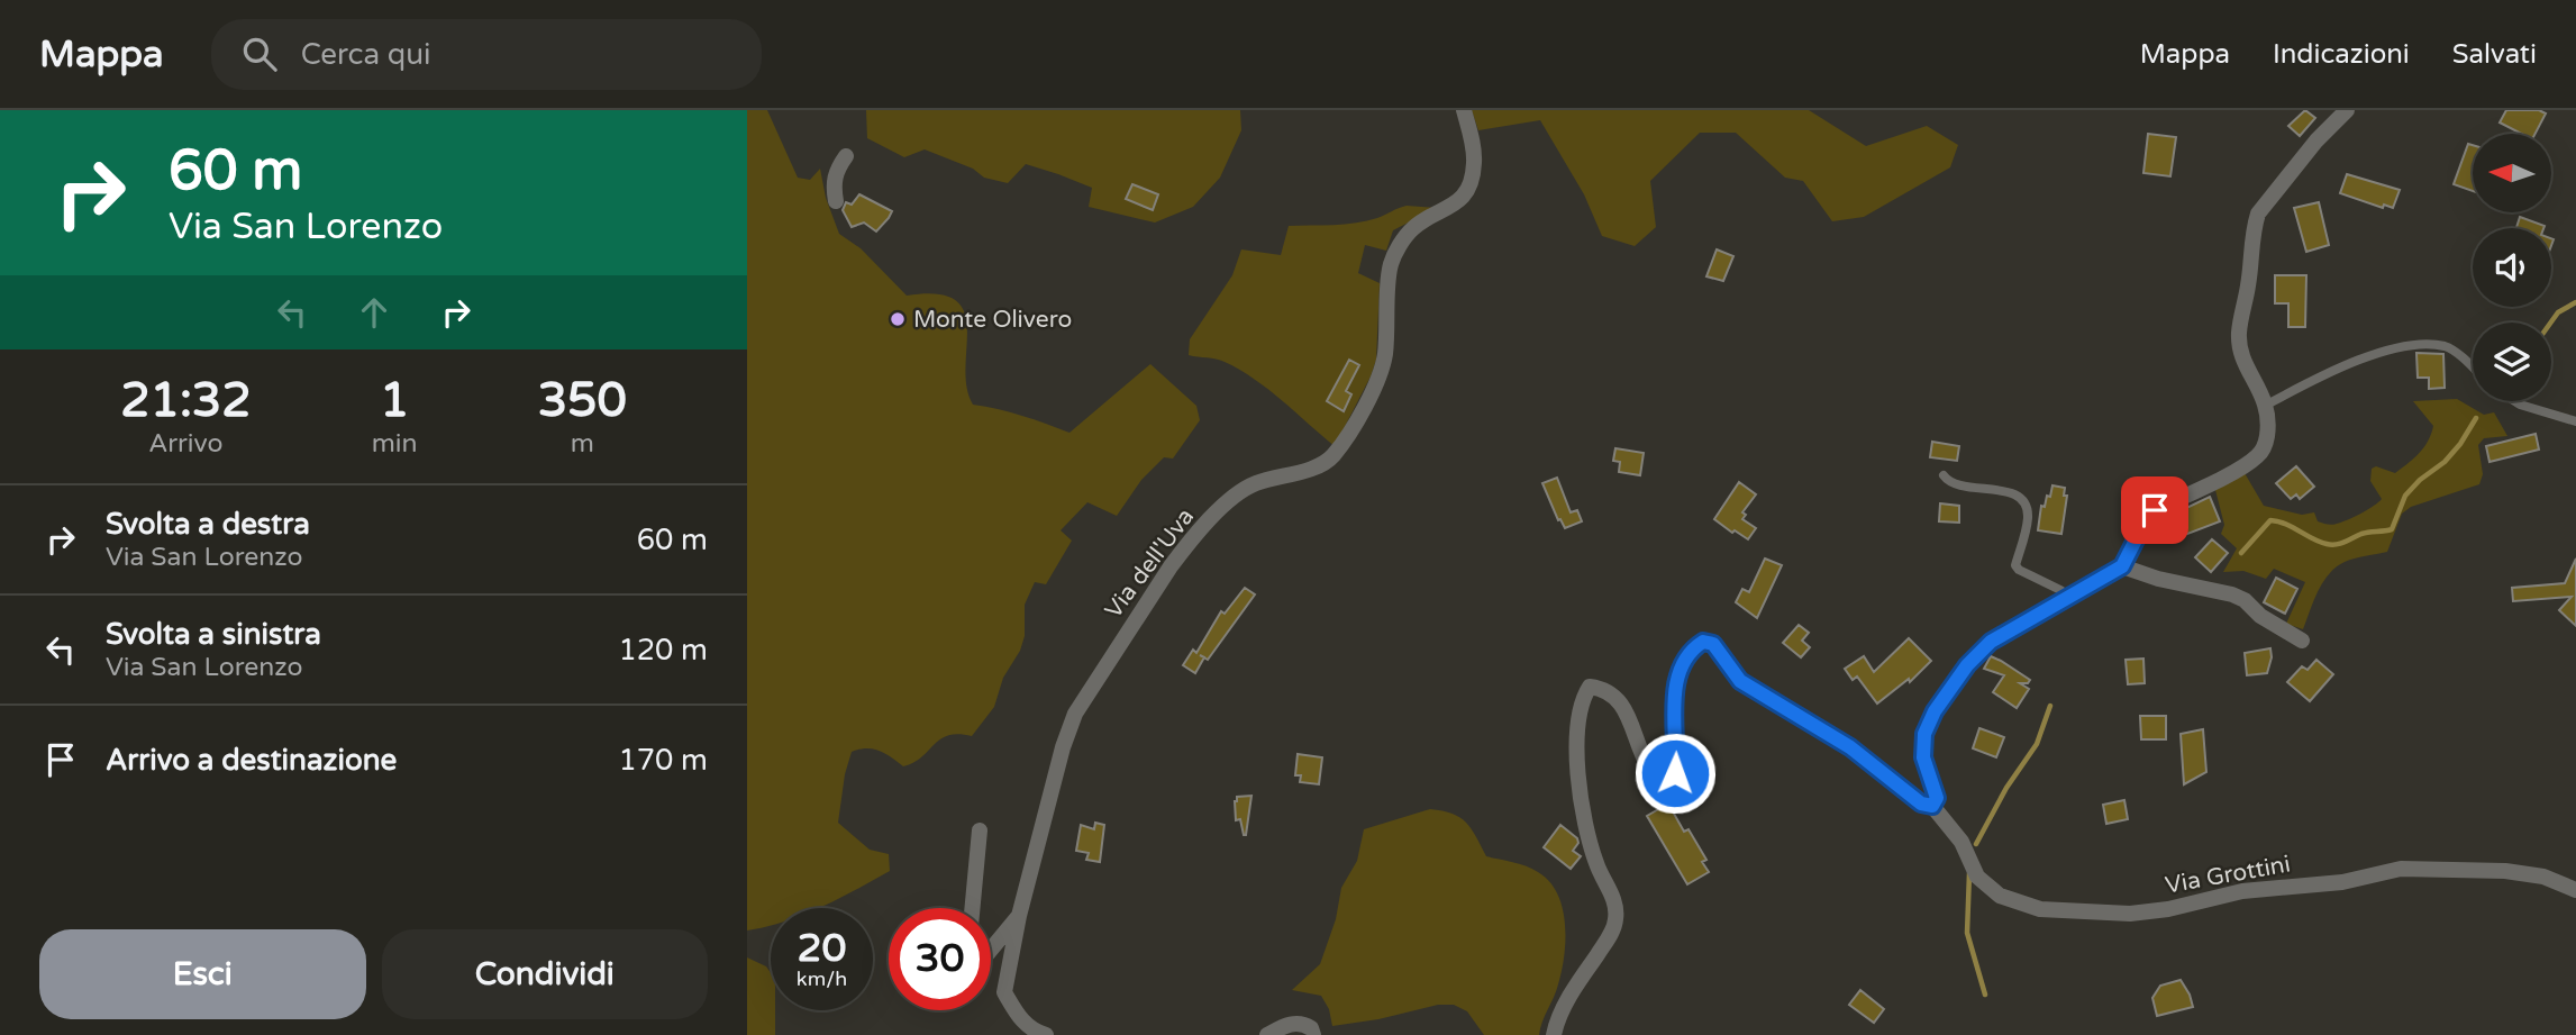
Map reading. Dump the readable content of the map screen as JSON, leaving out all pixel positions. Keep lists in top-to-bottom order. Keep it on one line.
{"streets":{"street":["Via dell'Uva","Via Grottini"]},"places":["Monte Olivero"],"north":"left","page":{"header":"Mappa","search":"Cerca qui","nav":["Mappa","Indicazioni","Salvati"],"turn":["60 m","Via San Lorenzo"],"eta":["21:32","Arrivo","1","min","350","m"],"list":[{"name":"Svolta a destra","note":"Via San Lorenzo","value":"60 m"},{"name":"Svolta a sinistra","note":"Via San Lorenzo","value":"120 m"},{"name":"Arrivo a destinazione","value":"170 m"}],"speed":"20 km/h","limit":"30","buttons":["Esci","Condividi"]}}
